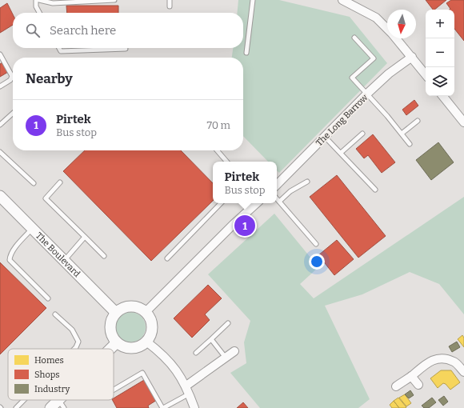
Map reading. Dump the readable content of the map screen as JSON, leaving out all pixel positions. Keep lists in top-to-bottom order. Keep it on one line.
{"streets":{"street":["The Long Barrow","The Boulevard"]},"legend":["Homes","Shops","Industry"],"north":"bottom","page":{"map_buttons":["+","−"],"search":"Search here","heading":"Nearby","list":[{"mark":"1","name":"Pirtek","note":"Bus stop","value":"70 m"}],"popup":["Pirtek","Bus stop"],"pins":"1"}}
